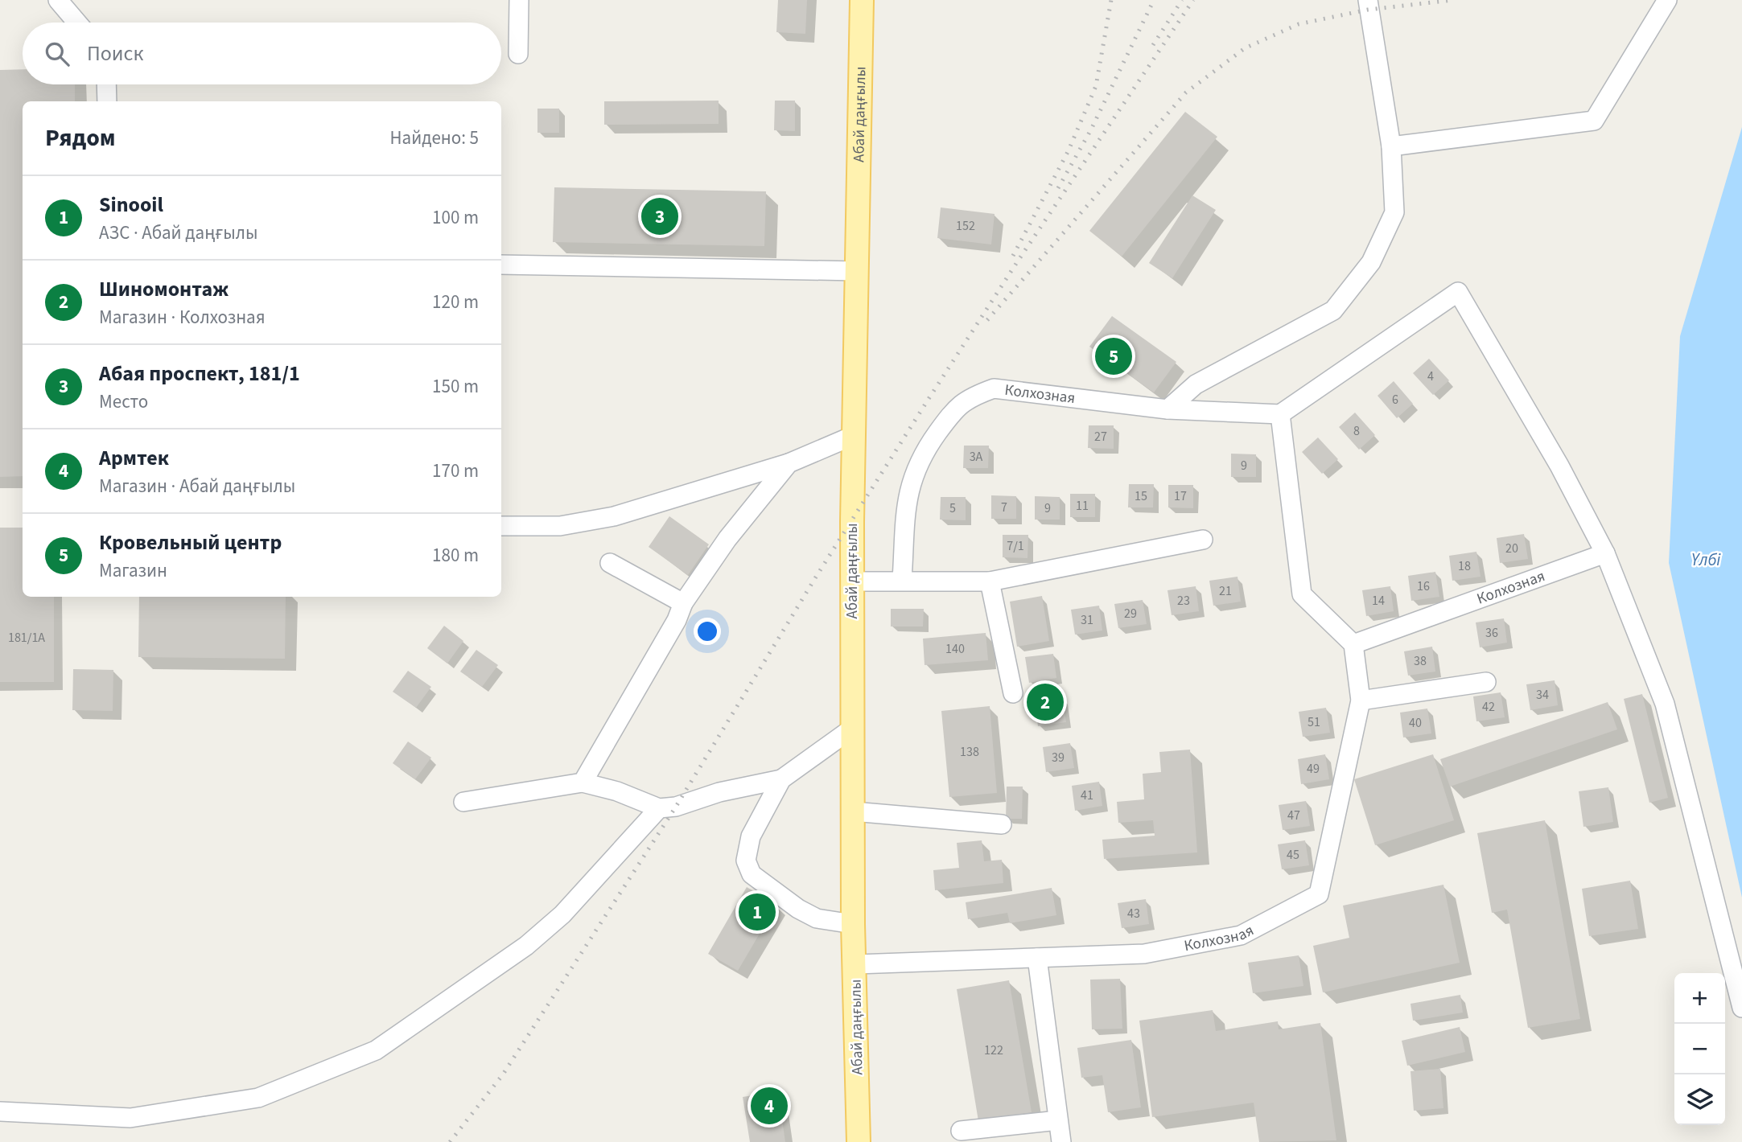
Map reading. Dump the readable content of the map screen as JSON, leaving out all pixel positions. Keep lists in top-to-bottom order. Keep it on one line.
{"streets":{"main road":["Абай даңғылы"],"street":["Колхозная"]},"crossings":[["Абай даңғылы","Колхозная"]],"water":["Үлбі"],"house_numbers":["152","4","6","8","27","3А","9","15","17","11","7","5","9","7/1","20","18","16","21","23","14","29","31","36","181/1А","140","38","34","42","51","40","138","39","49","41","47","45","43","122"],"page":{"search":"Поиск","heading":["Рядом","Найдено: 5"],"list":[{"mark":"1","name":"Sinooil","note":"АЗС · Абай даңғылы","value":"100 m"},{"mark":"2","name":"Шиномонтаж","note":"Магазин · Колхозная","value":"120 m"},{"mark":"3","name":"Абая проспект, 181/1","note":"Место","value":"150 m"},{"mark":"4","name":"Армтек","note":"Магазин · Абай даңғылы","value":"170 m"},{"mark":"5","name":"Кровельный центр","note":"Магазин","value":"180 m"}],"pins":["3","5","2","1","4"],"map_buttons":["+","−"]}}
